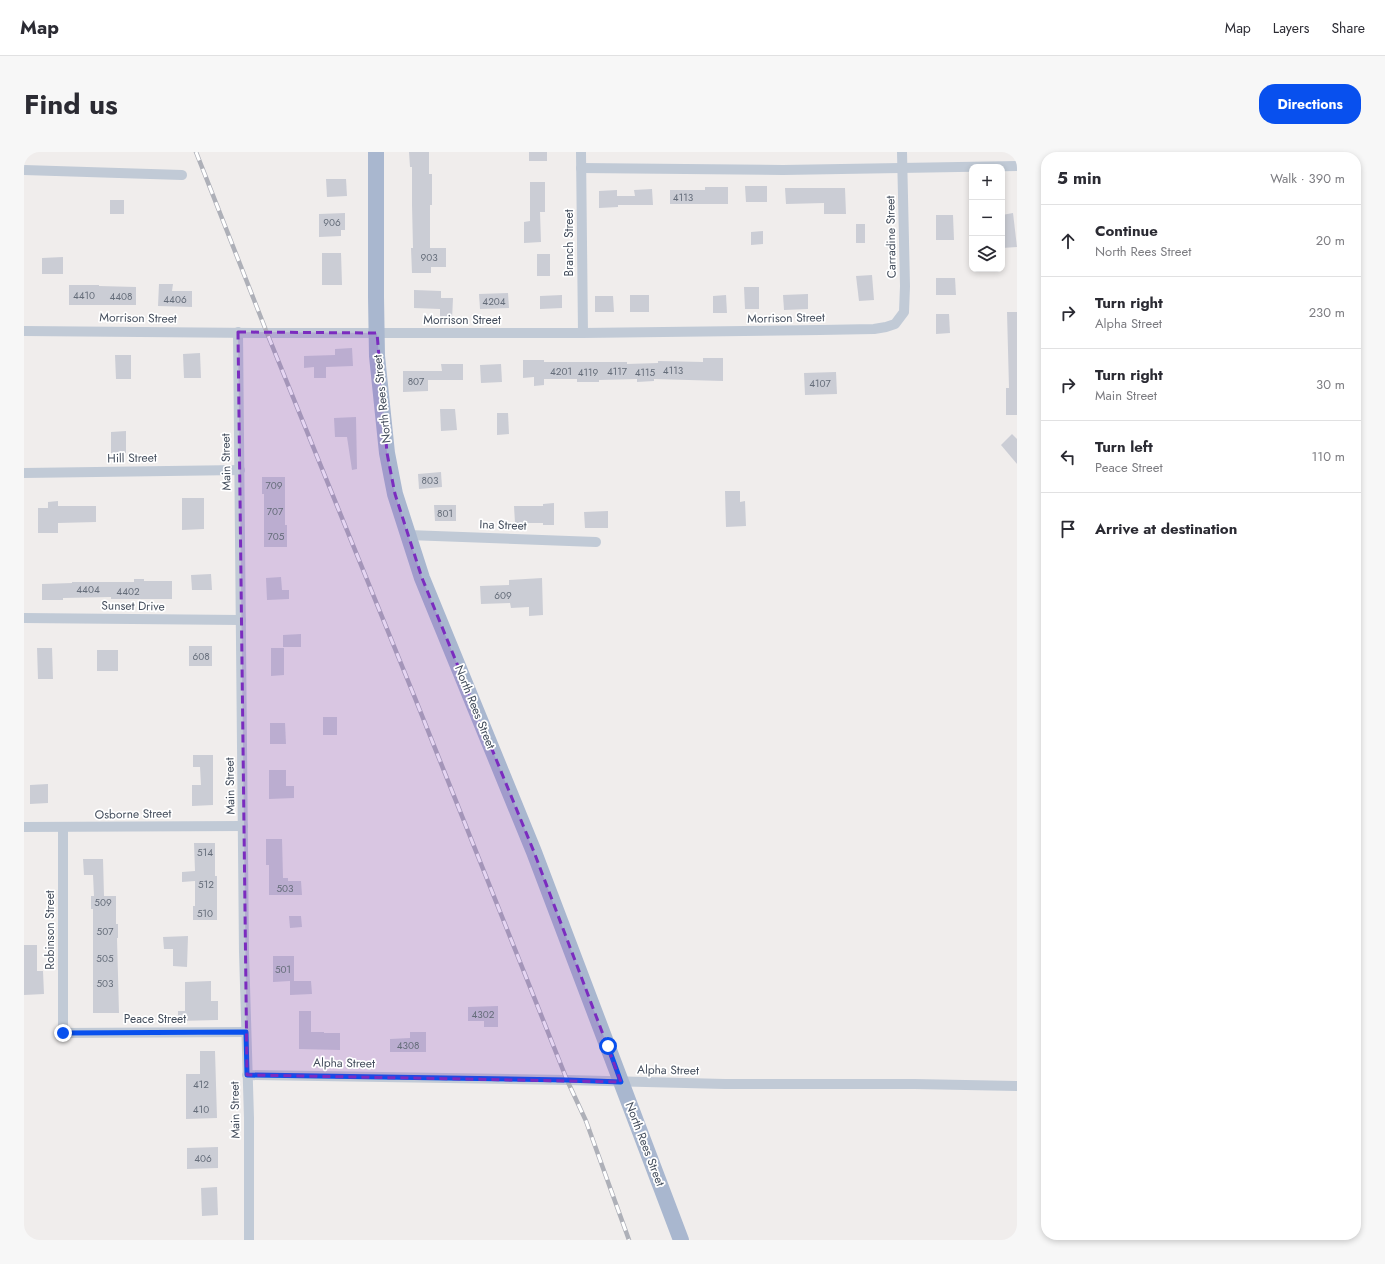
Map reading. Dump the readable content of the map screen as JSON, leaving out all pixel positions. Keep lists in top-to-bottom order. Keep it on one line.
{"streets":{"main road":["North Rees Street"],"street":["Carradine Street","Branch Street","Morrison Street","Hill Street","Main Street","Ina Street","Sunset Drive","Osborne Street","Robinson Street","Peace Street","Alpha Street"]},"crossings":[["Carradine Street","Morrison Street"],["Branch Street","Morrison Street"],["Morrison Street","North Rees Street"],["Morrison Street","Main Street"],["North Rees Street","Ina Street"],["North Rees Street","Alpha Street"],["Hill Street","Main Street"],["Main Street","Sunset Drive"],["Main Street","Osborne Street"],["Main Street","Peace Street"],["Main Street","Alpha Street"],["Osborne Street","Robinson Street"],["Robinson Street","Peace Street"]],"house_numbers":["4113","906","903","4410","4408","4406","4204","4113","4201","4117","4119","4115","807","4107","803","709","707","801","705","4404","4402","609","608","514","512","503","509","510","507","505","501","503","4302","4308","412","410","406"],"page":{"header":"Map","nav":["Map","Layers","Share"],"title":"Find us","buttons":"Directions","heading":["5 min","Walk · 390 m"],"map_buttons":["+","−"],"list":[["Continue","North Rees Street","20 m"],["Turn right","Alpha Street","230 m"],["Turn right","Main Street","30 m"],["Turn left","Peace Street","110 m"],"Arrive at destination"]}}
